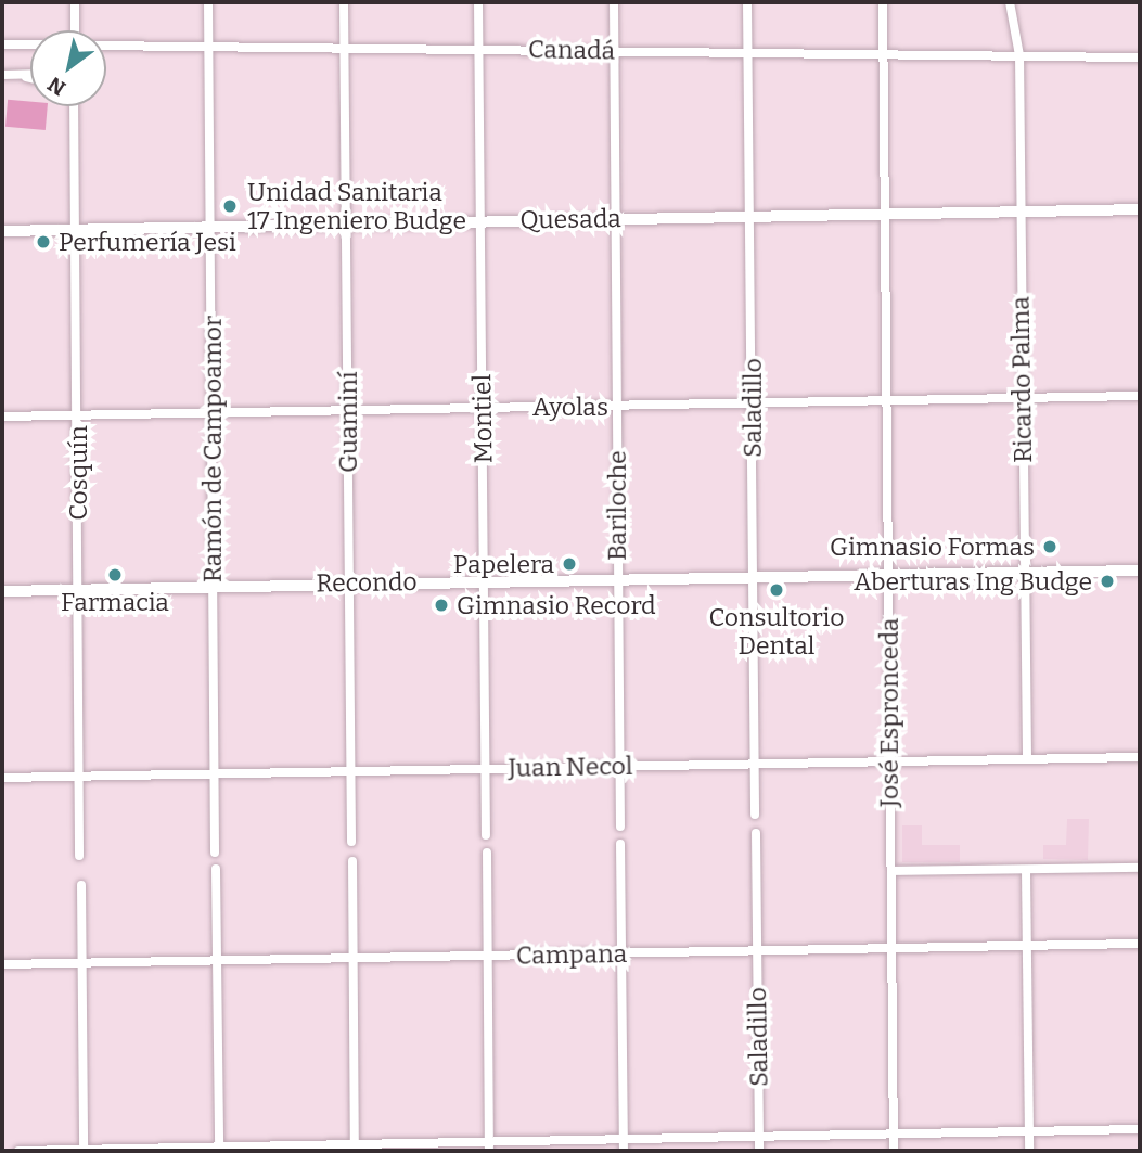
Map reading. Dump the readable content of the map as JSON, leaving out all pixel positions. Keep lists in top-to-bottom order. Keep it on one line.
{"streets":{"street":["Canadá","Quesada","Ricardo Palma","Ayolas","Saladillo","Montiel","Guaminí","Ramón de Campoamor","Cosquín","Bariloche","Recondo","José Espronceda","Juan Necol","Campana"]},"crossings":[["Canadá","Ricardo Palma"],["Canadá","Saladillo"],["Canadá","Montiel"],["Canadá","Guaminí"],["Canadá","Ramón de Campoamor"],["Canadá","Bariloche"],["Canadá","José Espronceda"],["Quesada","Ricardo Palma"],["Quesada","Saladillo"],["Quesada","Montiel"],["Quesada","Guaminí"],["Quesada","Ramón de Campoamor"],["Quesada","Cosquín"],["Quesada","Bariloche"],["Quesada","José Espronceda"],["Ricardo Palma","Ayolas"],["Ricardo Palma","Recondo"],["Ricardo Palma","Juan Necol"],["Ayolas","Saladillo"],["Ayolas","Montiel"],["Ayolas","Guaminí"],["Ayolas","Ramón de Campoamor"],["Ayolas","Cosquín"],["Ayolas","Bariloche"],["Ayolas","José Espronceda"],["Saladillo","Recondo"],["Saladillo","Juan Necol"],["Saladillo","Campana"],["Montiel","Recondo"],["Montiel","Juan Necol"],["Guaminí","Recondo"],["Guaminí","Juan Necol"],["Ramón de Campoamor","Recondo"],["Ramón de Campoamor","Juan Necol"],["Cosquín","Recondo"],["Cosquín","Juan Necol"],["Bariloche","Recondo"],["Bariloche","Juan Necol"],["Recondo","José Espronceda"],["José Espronceda","Juan Necol"],["José Espronceda","Campana"]],"places":["Unidad Sanitaria 17 Ingeniero Budge","Perfumería Jesi","Gimnasio Formas","Papelera","Farmacia","Aberturas Ing Budge","Consultorio Dental","Gimnasio Record"],"north":"bottom left"}
